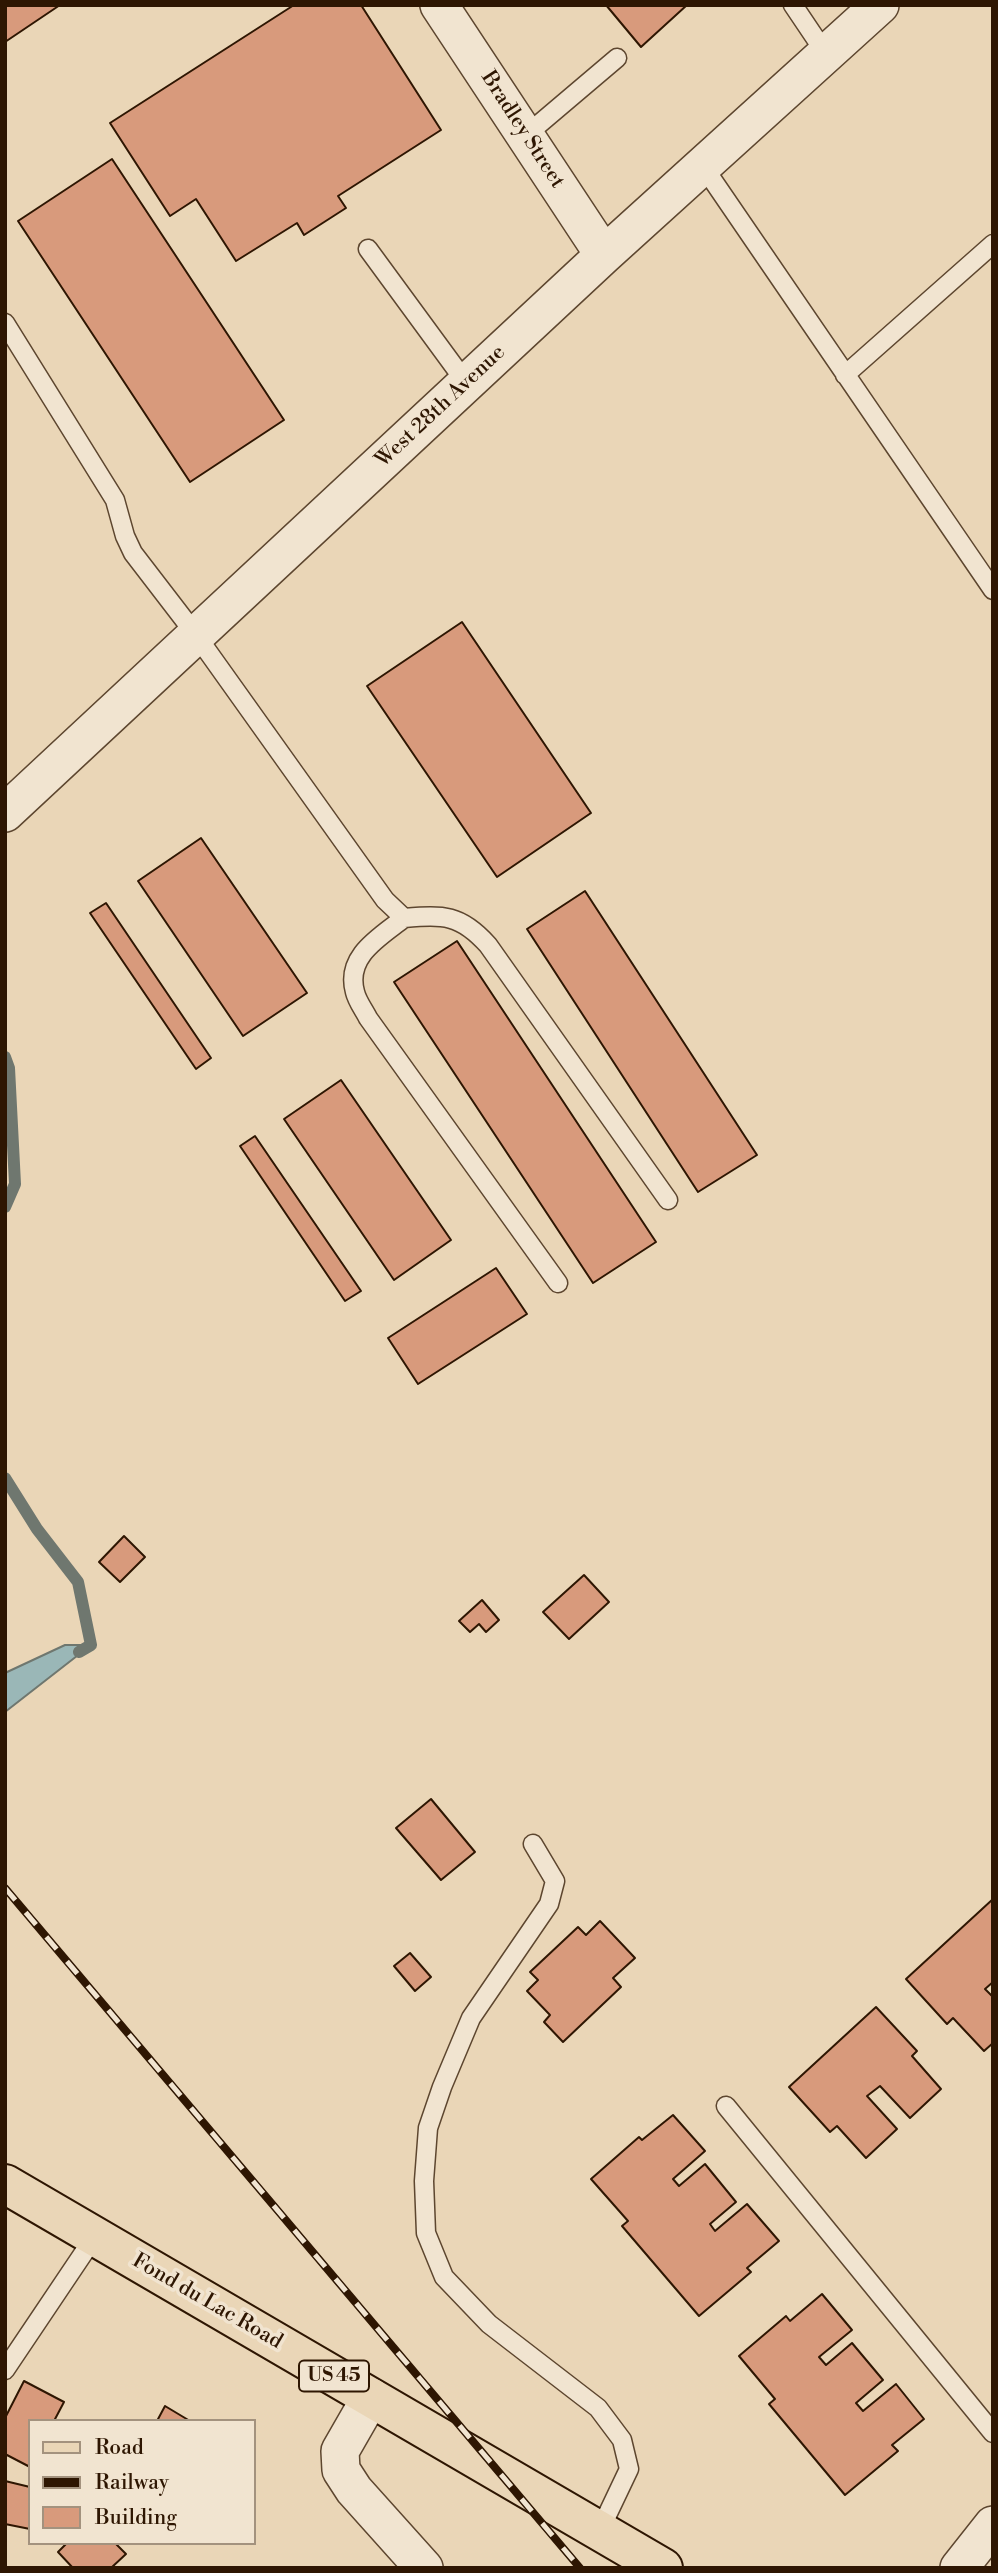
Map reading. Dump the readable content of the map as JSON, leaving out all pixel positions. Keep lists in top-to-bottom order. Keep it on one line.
{"streets":{"main road":["Fond du Lac Road","US 45"],"street":["Bradley Street","West 28th Avenue"]},"crossings":[["Bradley Street","West 28th Avenue"]],"legend":["Road","Railway","Building"]}
